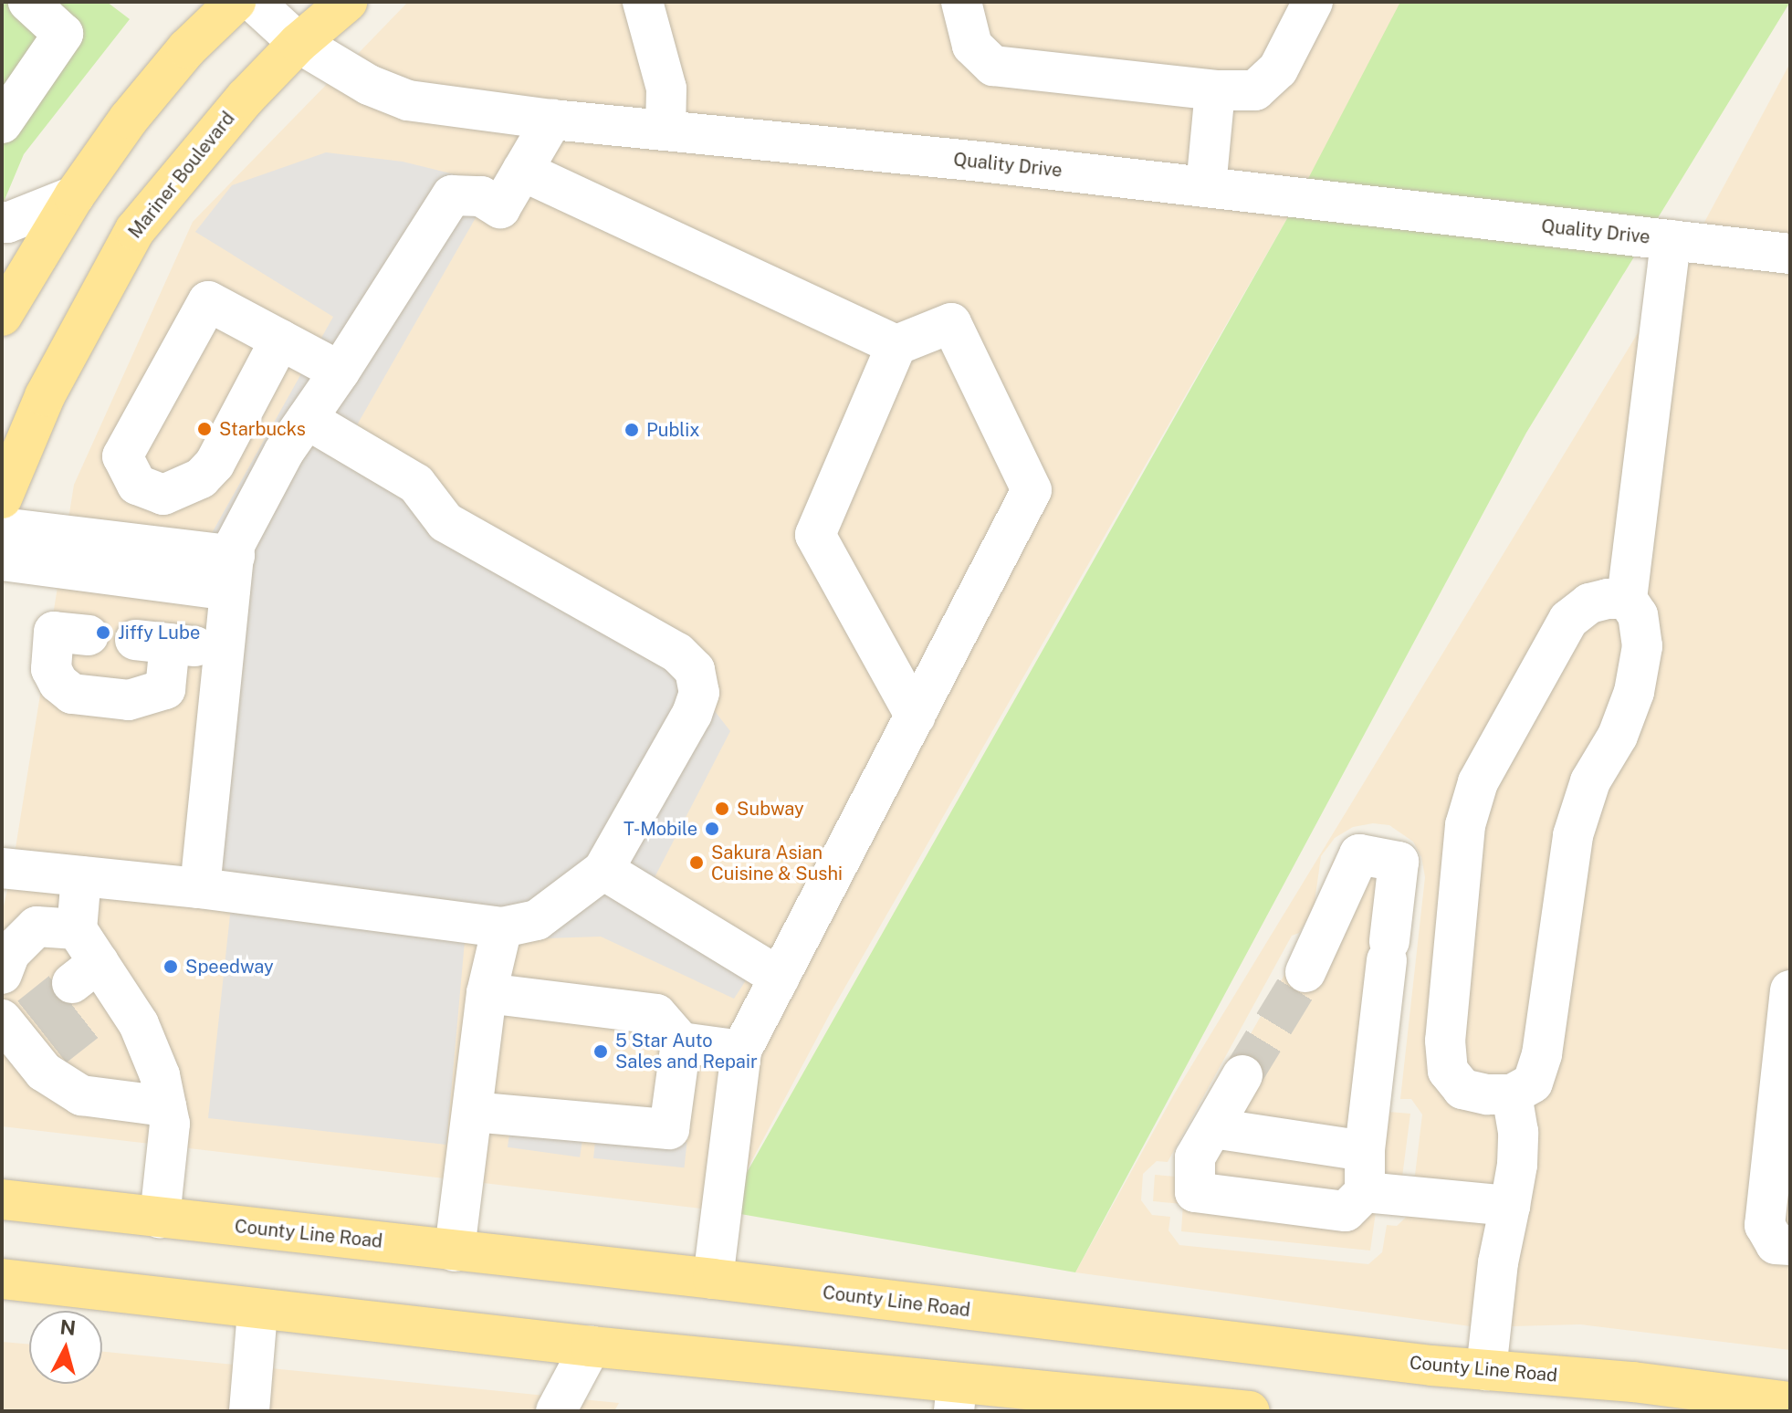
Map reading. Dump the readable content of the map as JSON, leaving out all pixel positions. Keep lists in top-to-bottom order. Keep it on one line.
{"streets":{"main road":["Mariner Boulevard","County Line Road"],"street":["Quality Drive"]},"crossings":[["Quality Drive","Mariner Boulevard"]],"places":["Starbucks","Publix","Jiffy Lube","Subway","T-Mobile","Sakura Asian Cuisine & Sushi","Speedway","5 Star Auto Sales and Repair"],"north":"top"}
